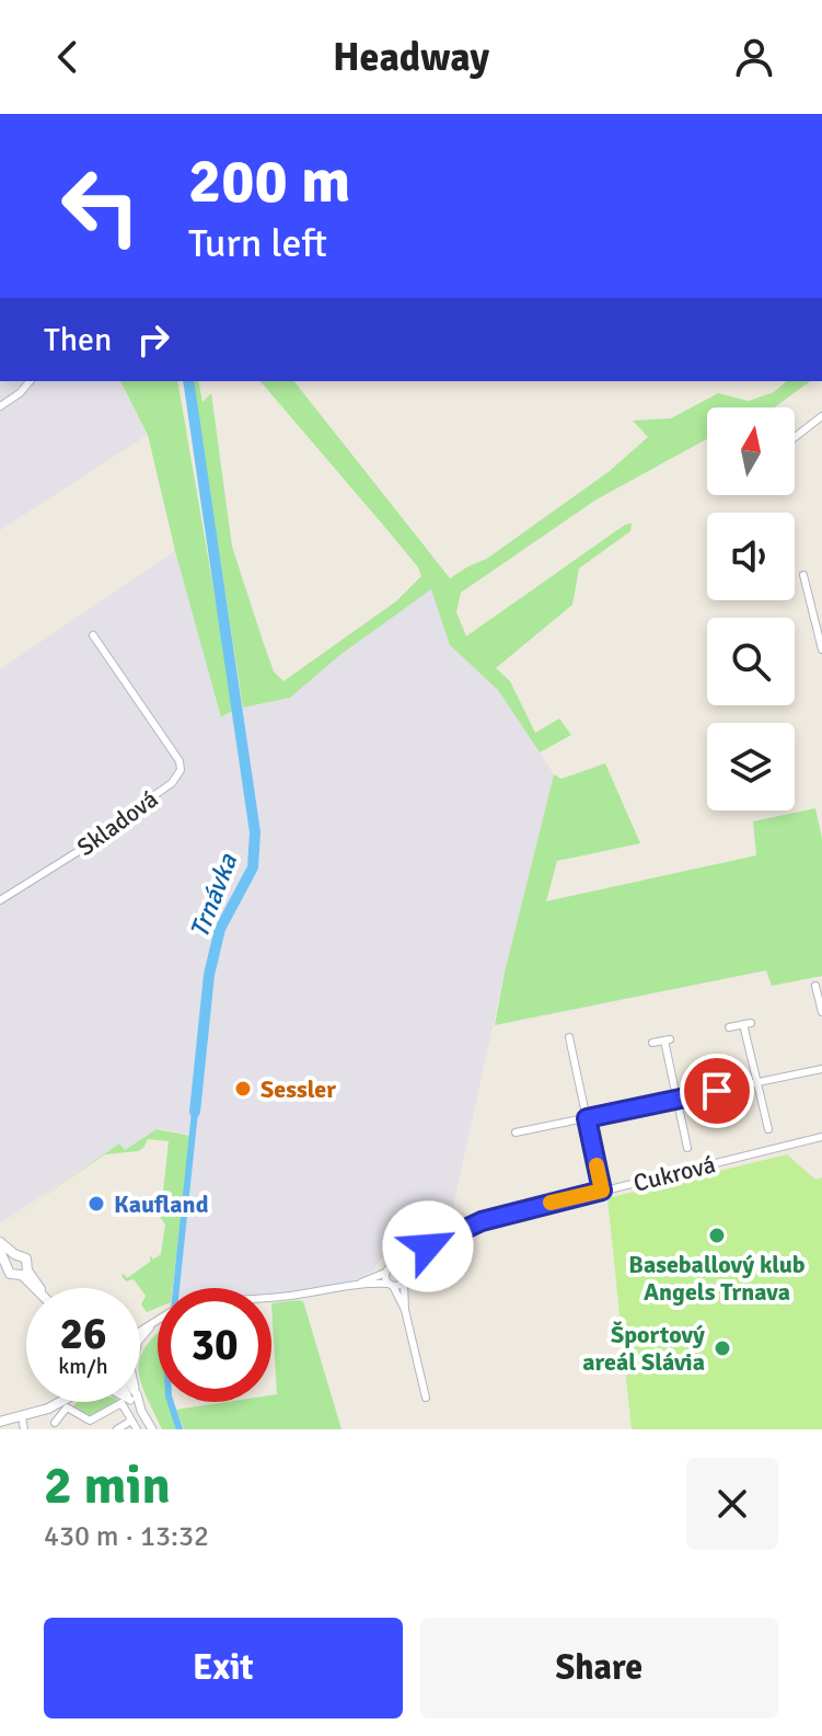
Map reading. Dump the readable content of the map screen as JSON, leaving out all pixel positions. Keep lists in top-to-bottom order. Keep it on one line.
{"streets":{"street":["Skladová","Cukrová"]},"water":["Trnávka"],"places":["Sessler","Kaufland","Baseballový klub Angels Trnava","Športový areál Slávia"],"north":"top","page":{"header":"Headway","turn":["200 m","Turn left"],"then":"Then","speed":"26 km/h","limit":"30","heading":["2 min","430 m · 13:32"],"buttons":["Exit","Share"]}}
